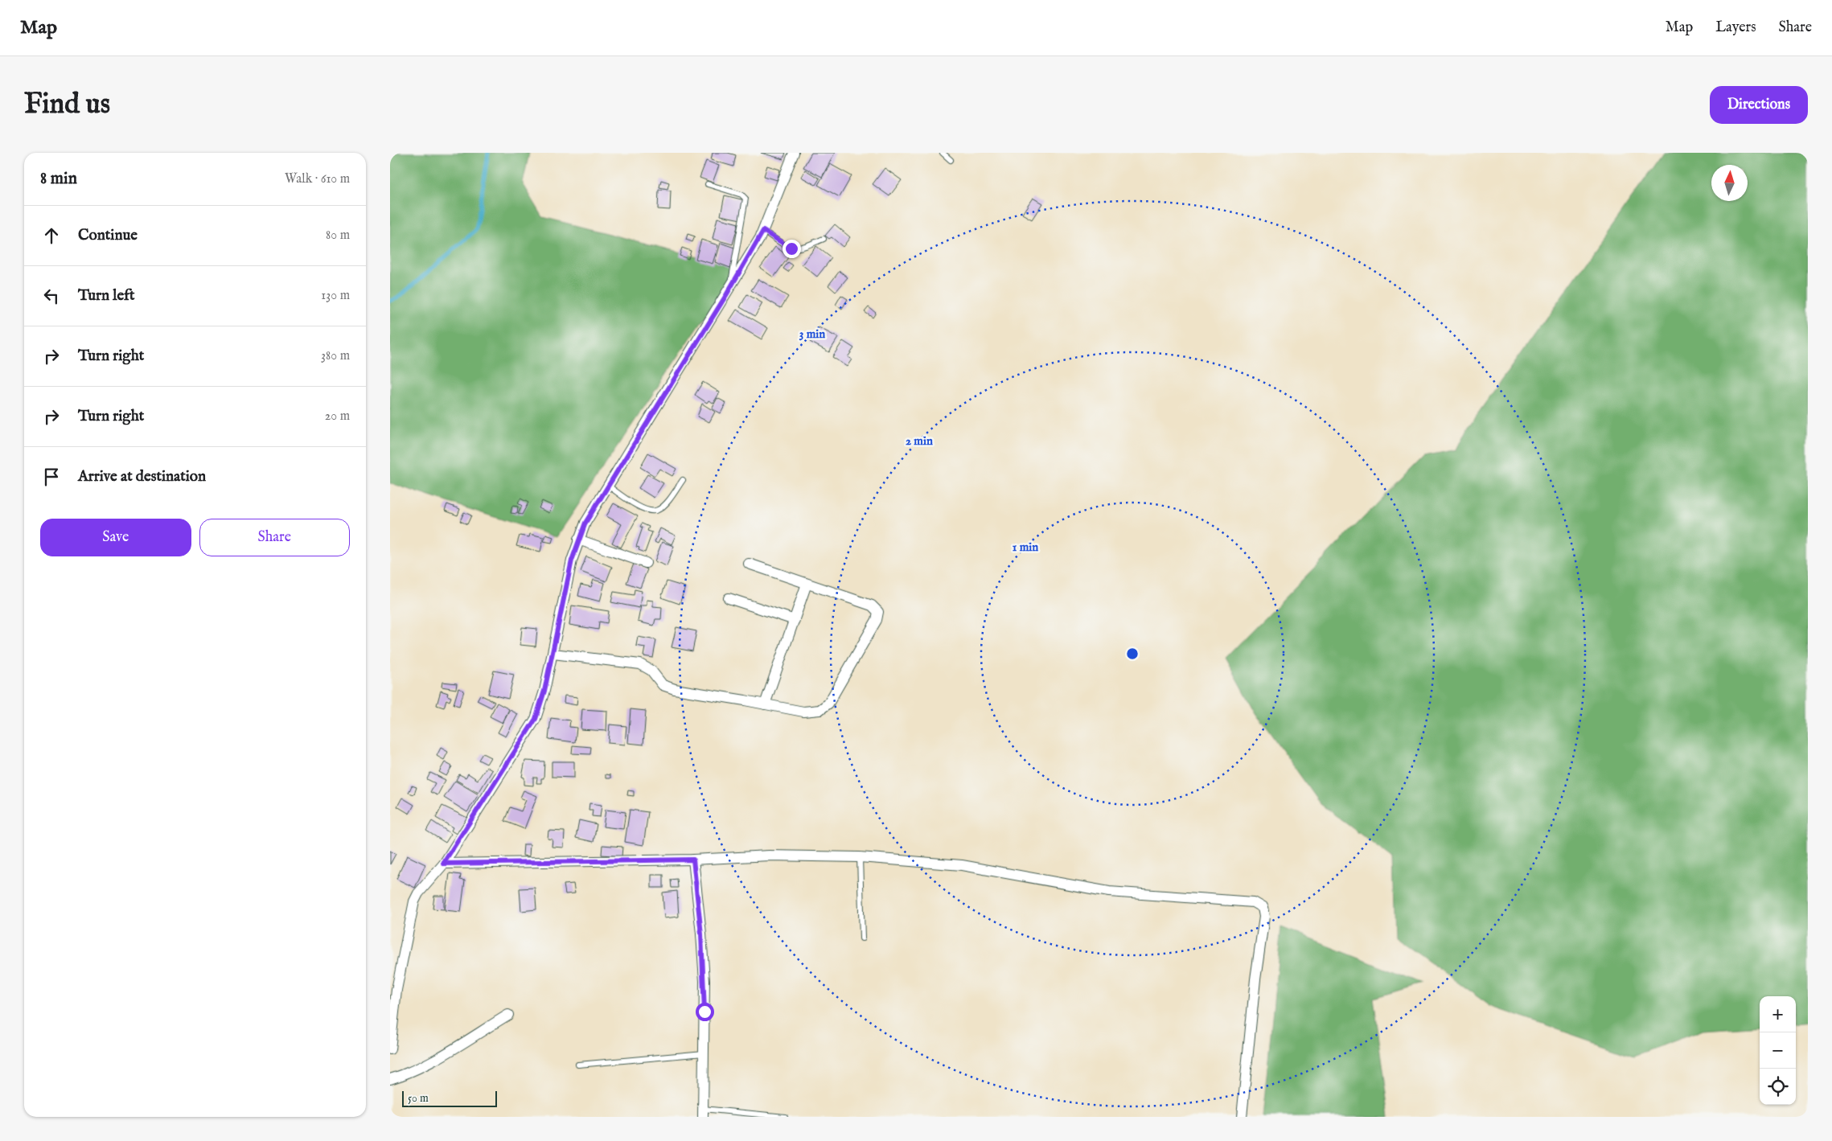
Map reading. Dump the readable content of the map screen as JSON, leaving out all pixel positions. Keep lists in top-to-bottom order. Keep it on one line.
{"scale_bar":"50 m","north":"top","page":{"header":"Map","nav":["Map","Layers","Share"],"buttons":["Directions",["Save","Share"]],"title":"Find us","heading":["8 min","Walk · 610 m"],"list":[["Continue","80 m"],["Turn left","130 m"],["Turn right","380 m"],["Turn right","20 m"],"Arrive at destination"],"map_buttons":["+","−"],"scale":"50 m"},"rings":["3 min","2 min","1 min"]}
